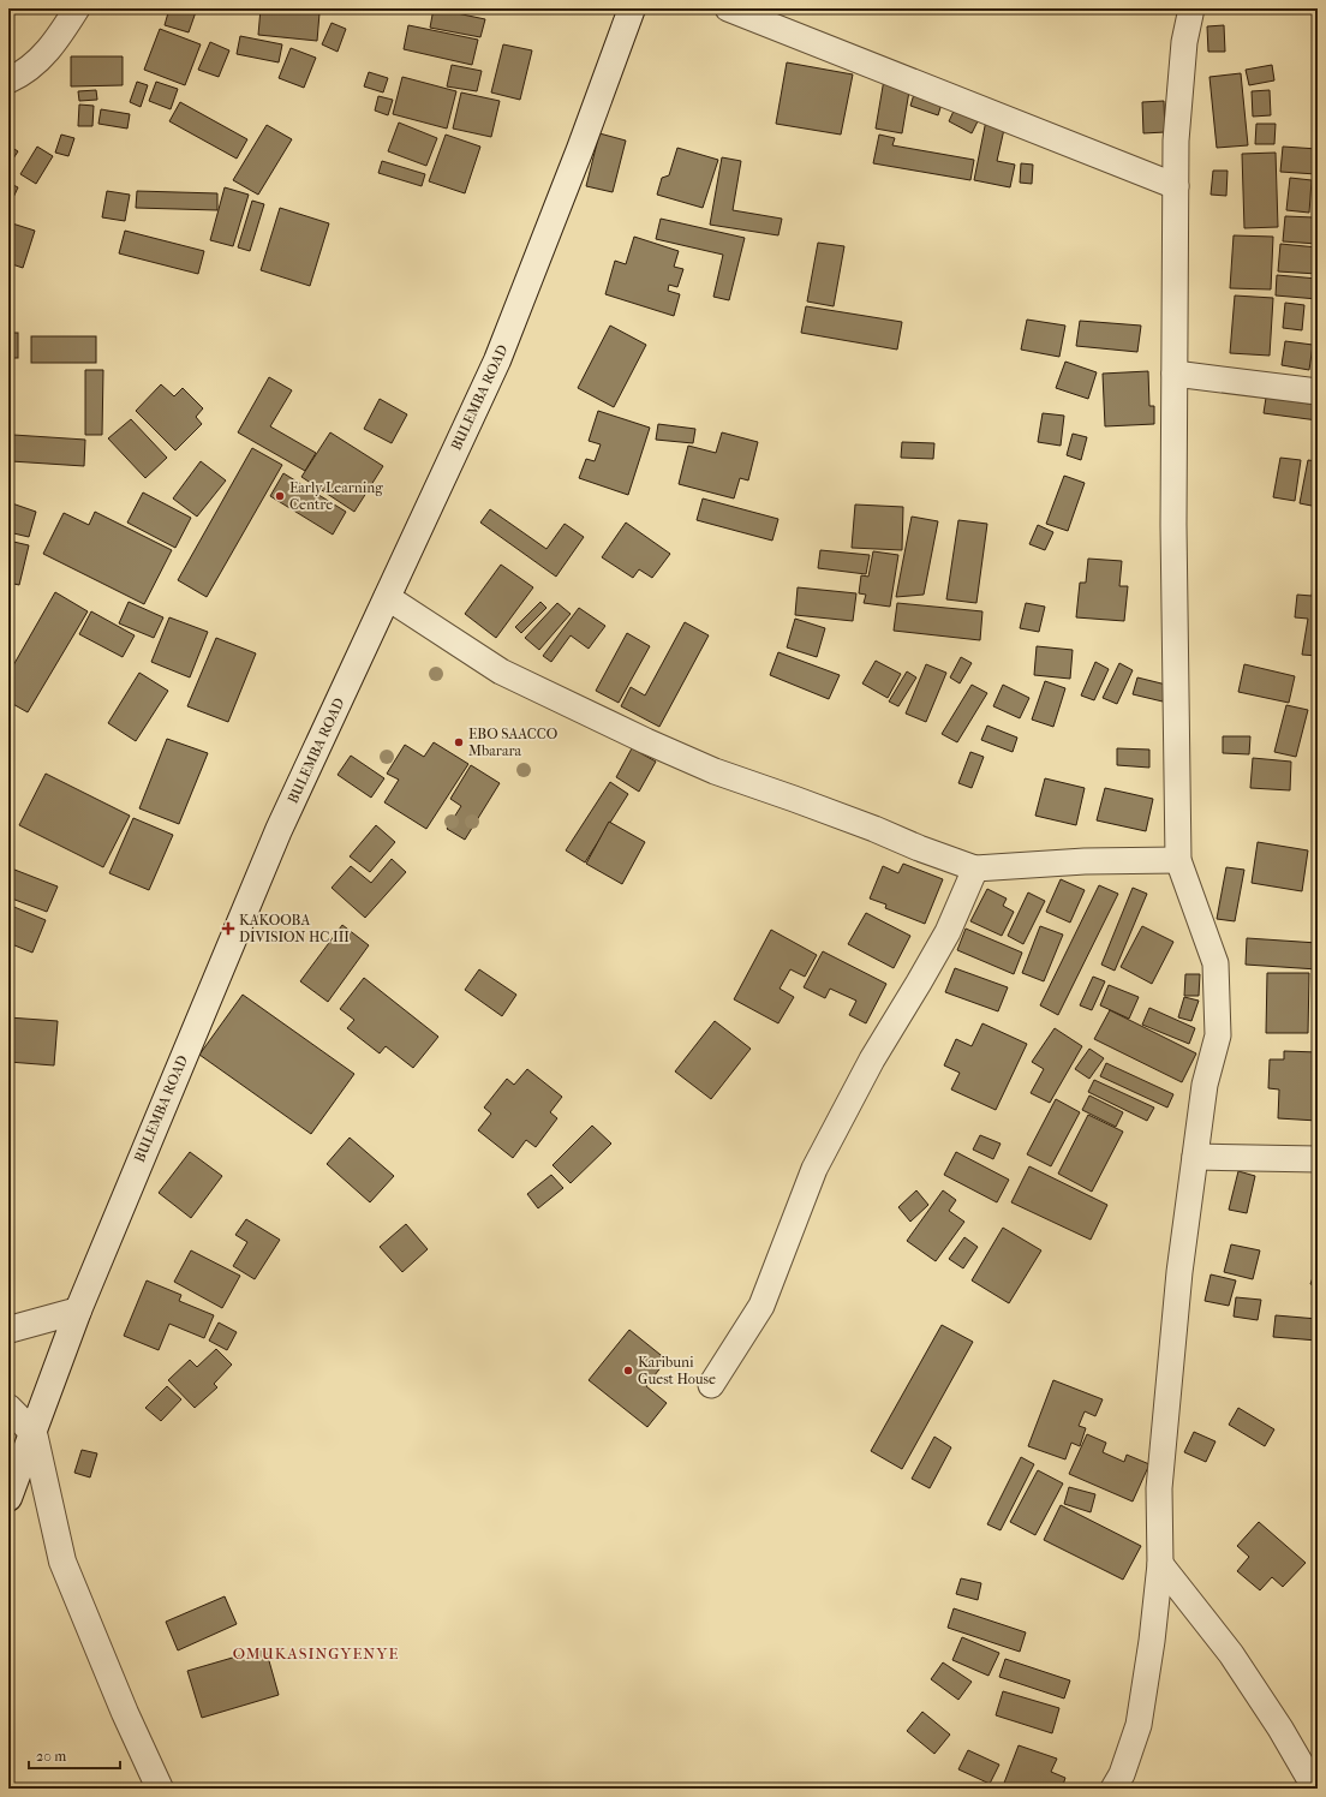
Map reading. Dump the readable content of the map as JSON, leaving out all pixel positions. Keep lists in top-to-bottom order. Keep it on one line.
{"streets":{"main road":["BULEMBA ROAD"]},"districts":["OMUKASINGYENYE"],"places":{"other":["Early Learning Centre","EBO SAACCO Mbarara","Karibuni Guest House"],"health":["KAKOOBA DIVISION HC III"]},"scale_bar":"20 m"}
